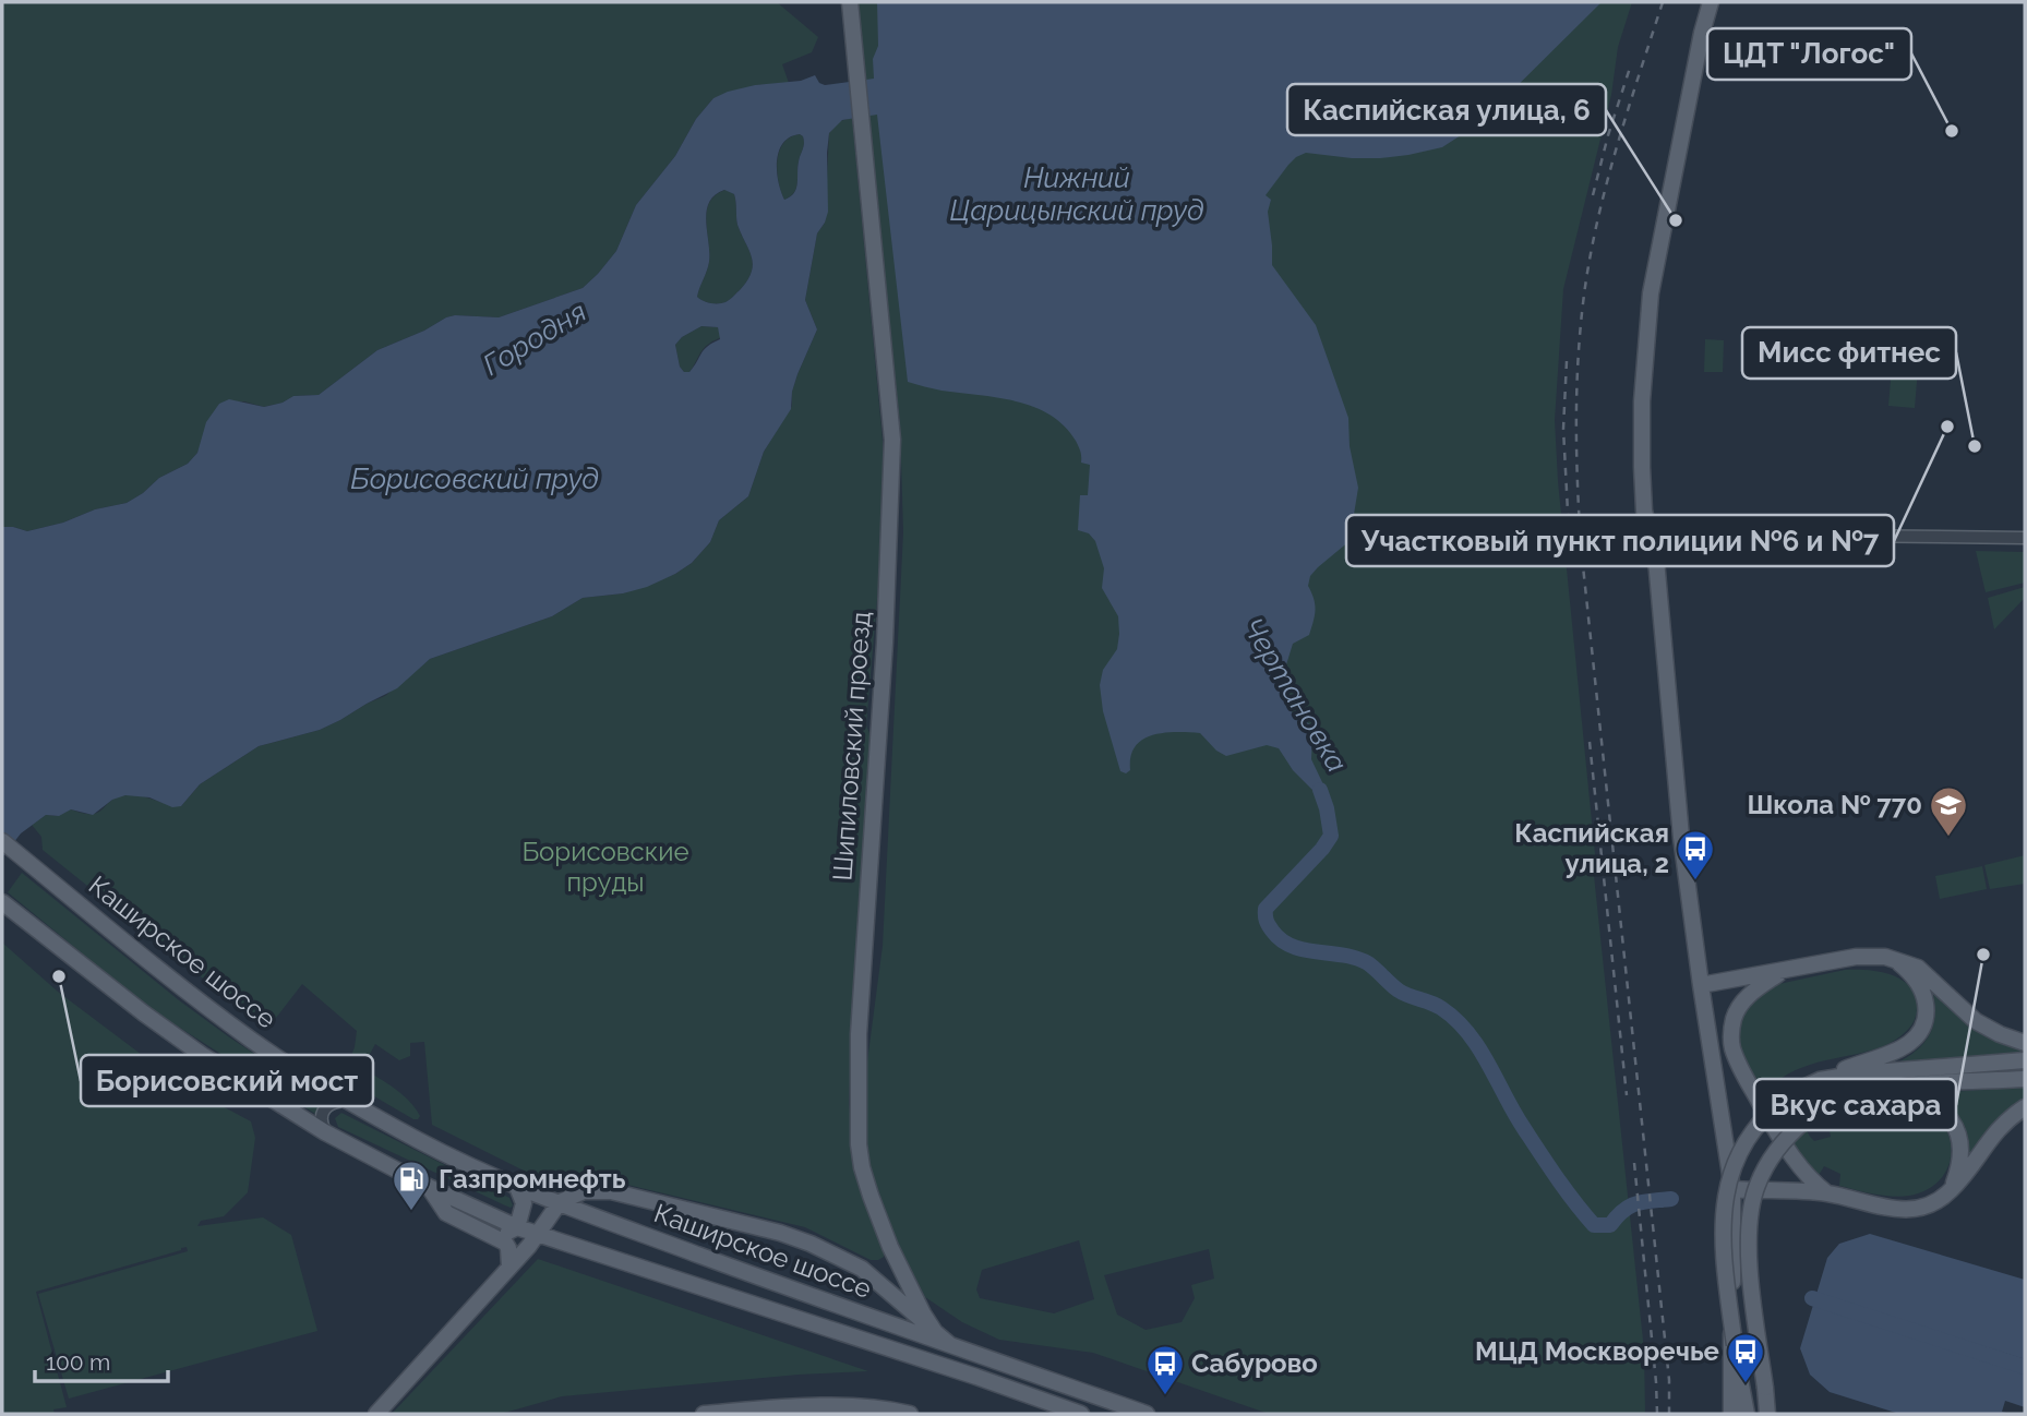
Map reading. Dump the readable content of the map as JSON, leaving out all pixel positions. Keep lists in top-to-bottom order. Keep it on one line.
{"streets":{"main road":["Шипиловский проезд","Каширское шоссе"]},"crossings":[["Шипиловский проезд","Каширское шоссе"]],"water":["Нижний Царицынский пруд","Городня","Борисовский пруд","Чертановка"],"parks":["Борисовские пруды"],"places":{"other":["ЦДТ \"Логос\"","Каспийская улица, 6","Участковый пункт полиции №6 и №7","Мисс фитнес","Вкус сахара","Борисовский мост"],"school or university":["Школа № 770"],"bus stop":["Каспийская улица, 2","МЦД Москворечье","Сабурово"],"fuel station":["Газпромнефть"]},"scale_bar":"100 m"}
